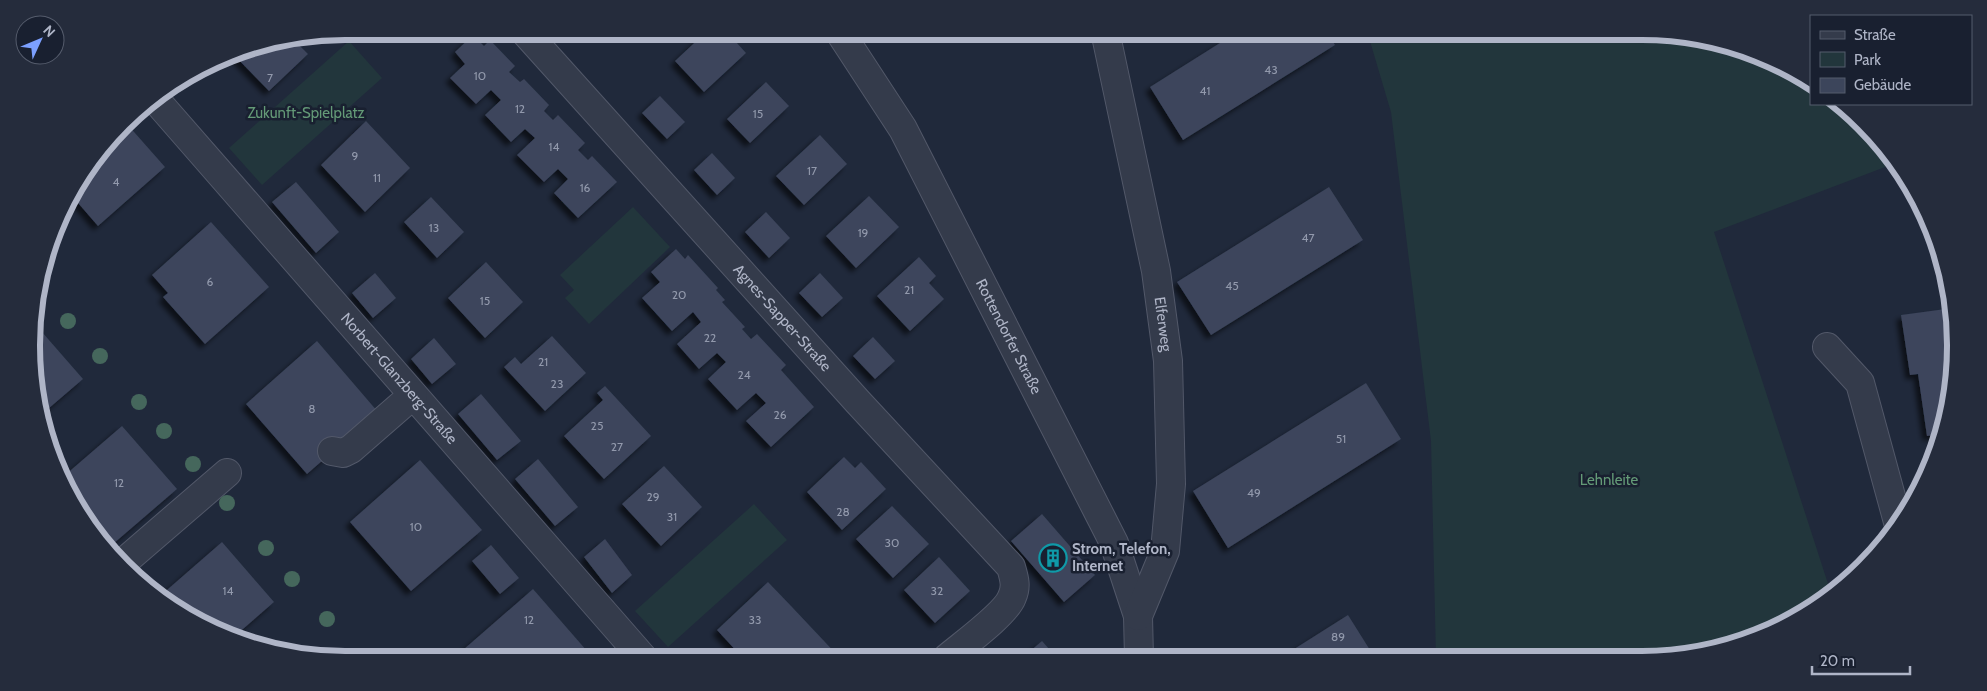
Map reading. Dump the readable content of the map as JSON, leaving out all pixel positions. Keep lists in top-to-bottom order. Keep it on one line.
{"streets":{"street":["Agnes-Sapper-Straße","Elferweg","Rottendorfer Straße","Norbert-Glanzberg-Straße"]},"crossings":[["Elferweg","Rottendorfer Straße"]],"parks":["Zukunft-Spielplatz","Lehnleite"],"places":{"building":["Strom, Telefon, Internet"]},"house_numbers":["43","10","7","41","12","15","14","9","17","11","4","16","13","19","47","6","45","21","20","15","22","21","24","23","8","26","25","51","27","12","49","29","28","31","10","30","14","32","12","33","89"],"legend":["Straße","Park","Gebäude"],"scale_bar":"20 m","north":"top right"}
